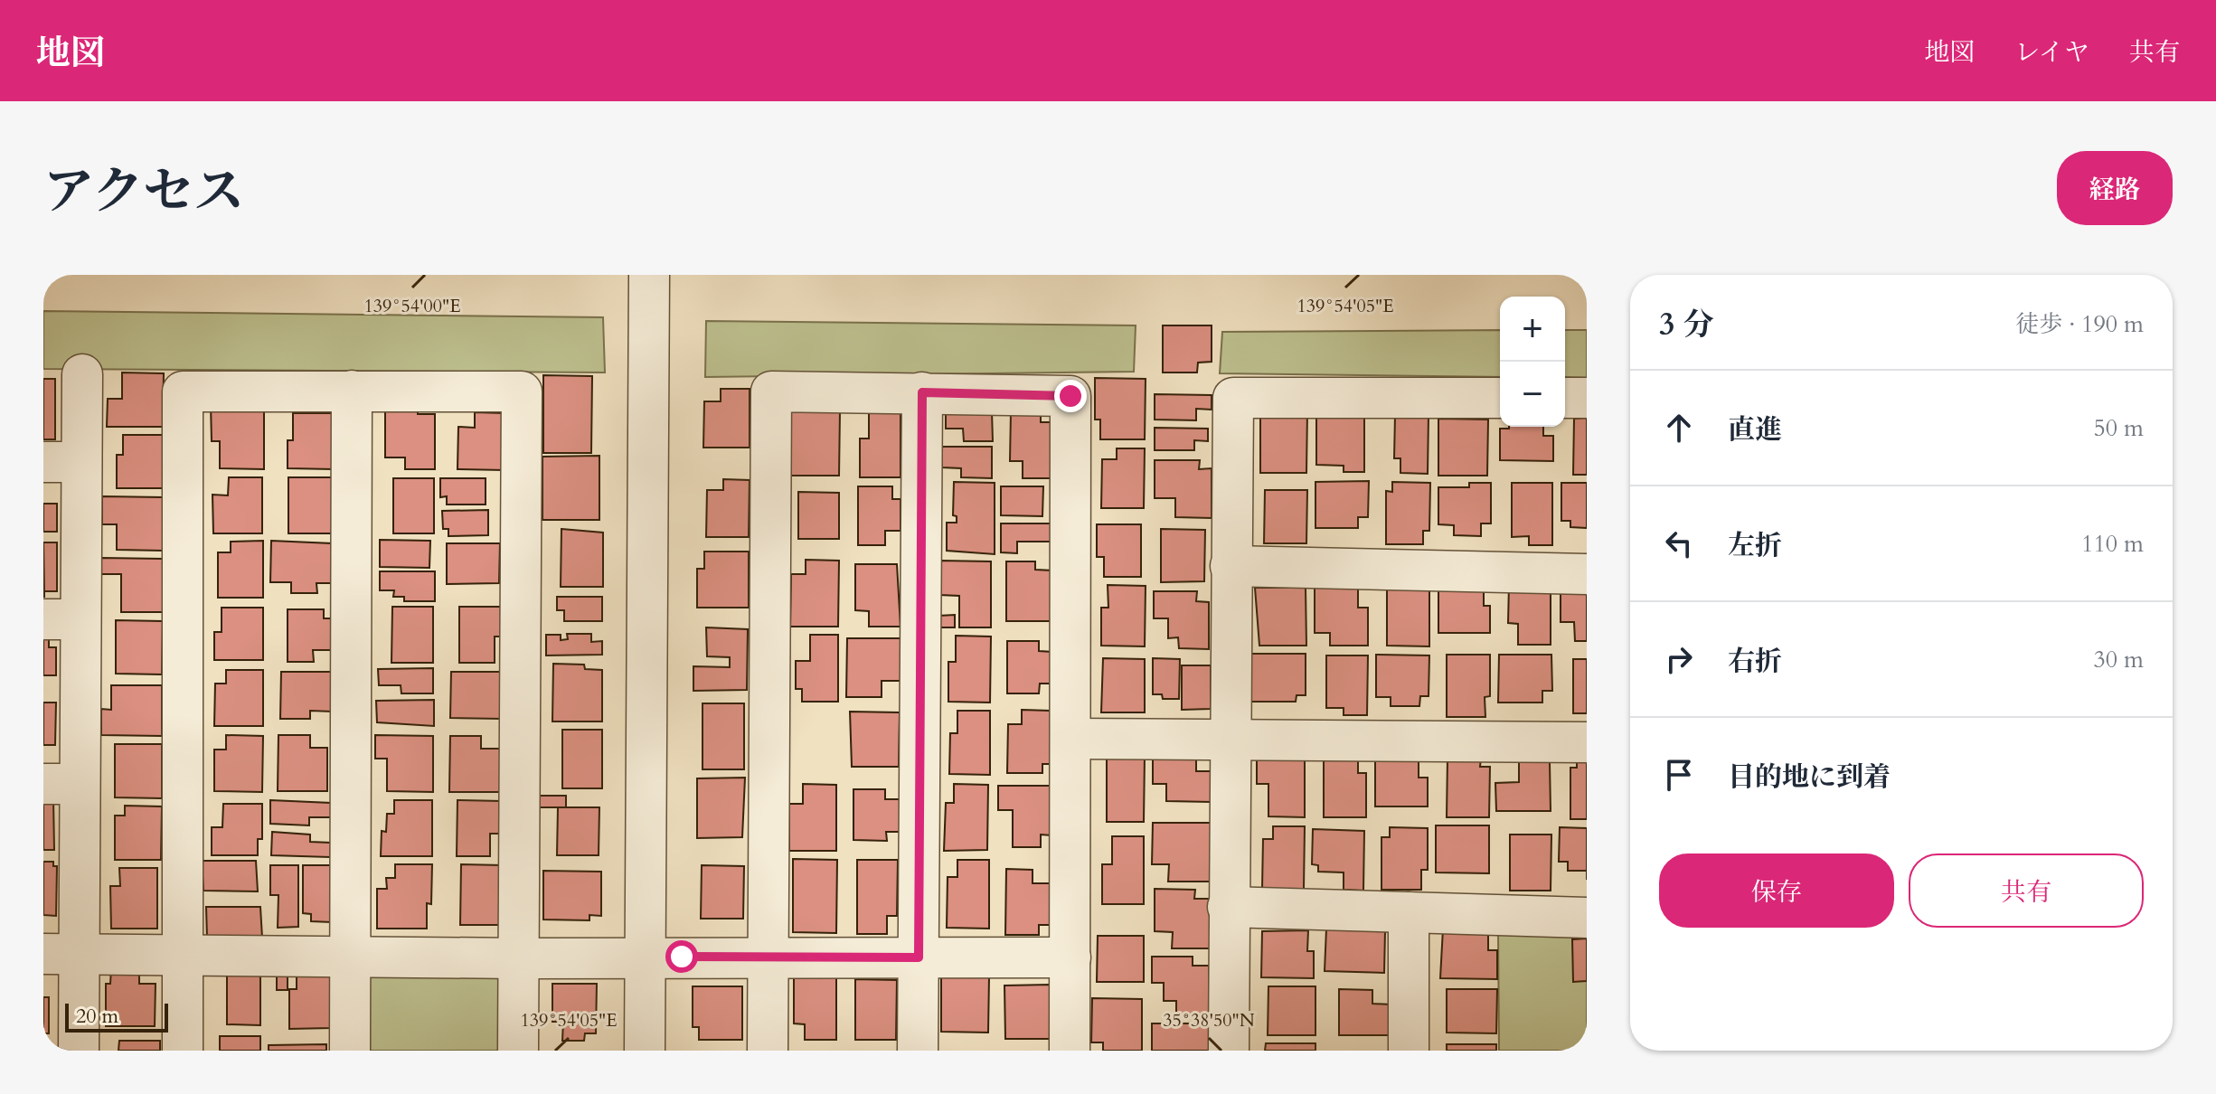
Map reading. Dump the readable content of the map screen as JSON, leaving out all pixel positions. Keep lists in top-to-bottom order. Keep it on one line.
{"scale_bar":"20 m","page":{"header":"地図","nav":["地図","レイヤ","共有"],"title":"アクセス","buttons":["経路",["保存","共有"]],"heading":["3 分","徒歩 · 190 m"],"map_buttons":["+","−"],"list":[["直進","50 m"],["左折","110 m"],["右折","30 m"],"目的地に到着"],"scale":"20 m"},"coordinates":["139°54'00\"E","139°54'05\"E","35°38'50\"N"]}
